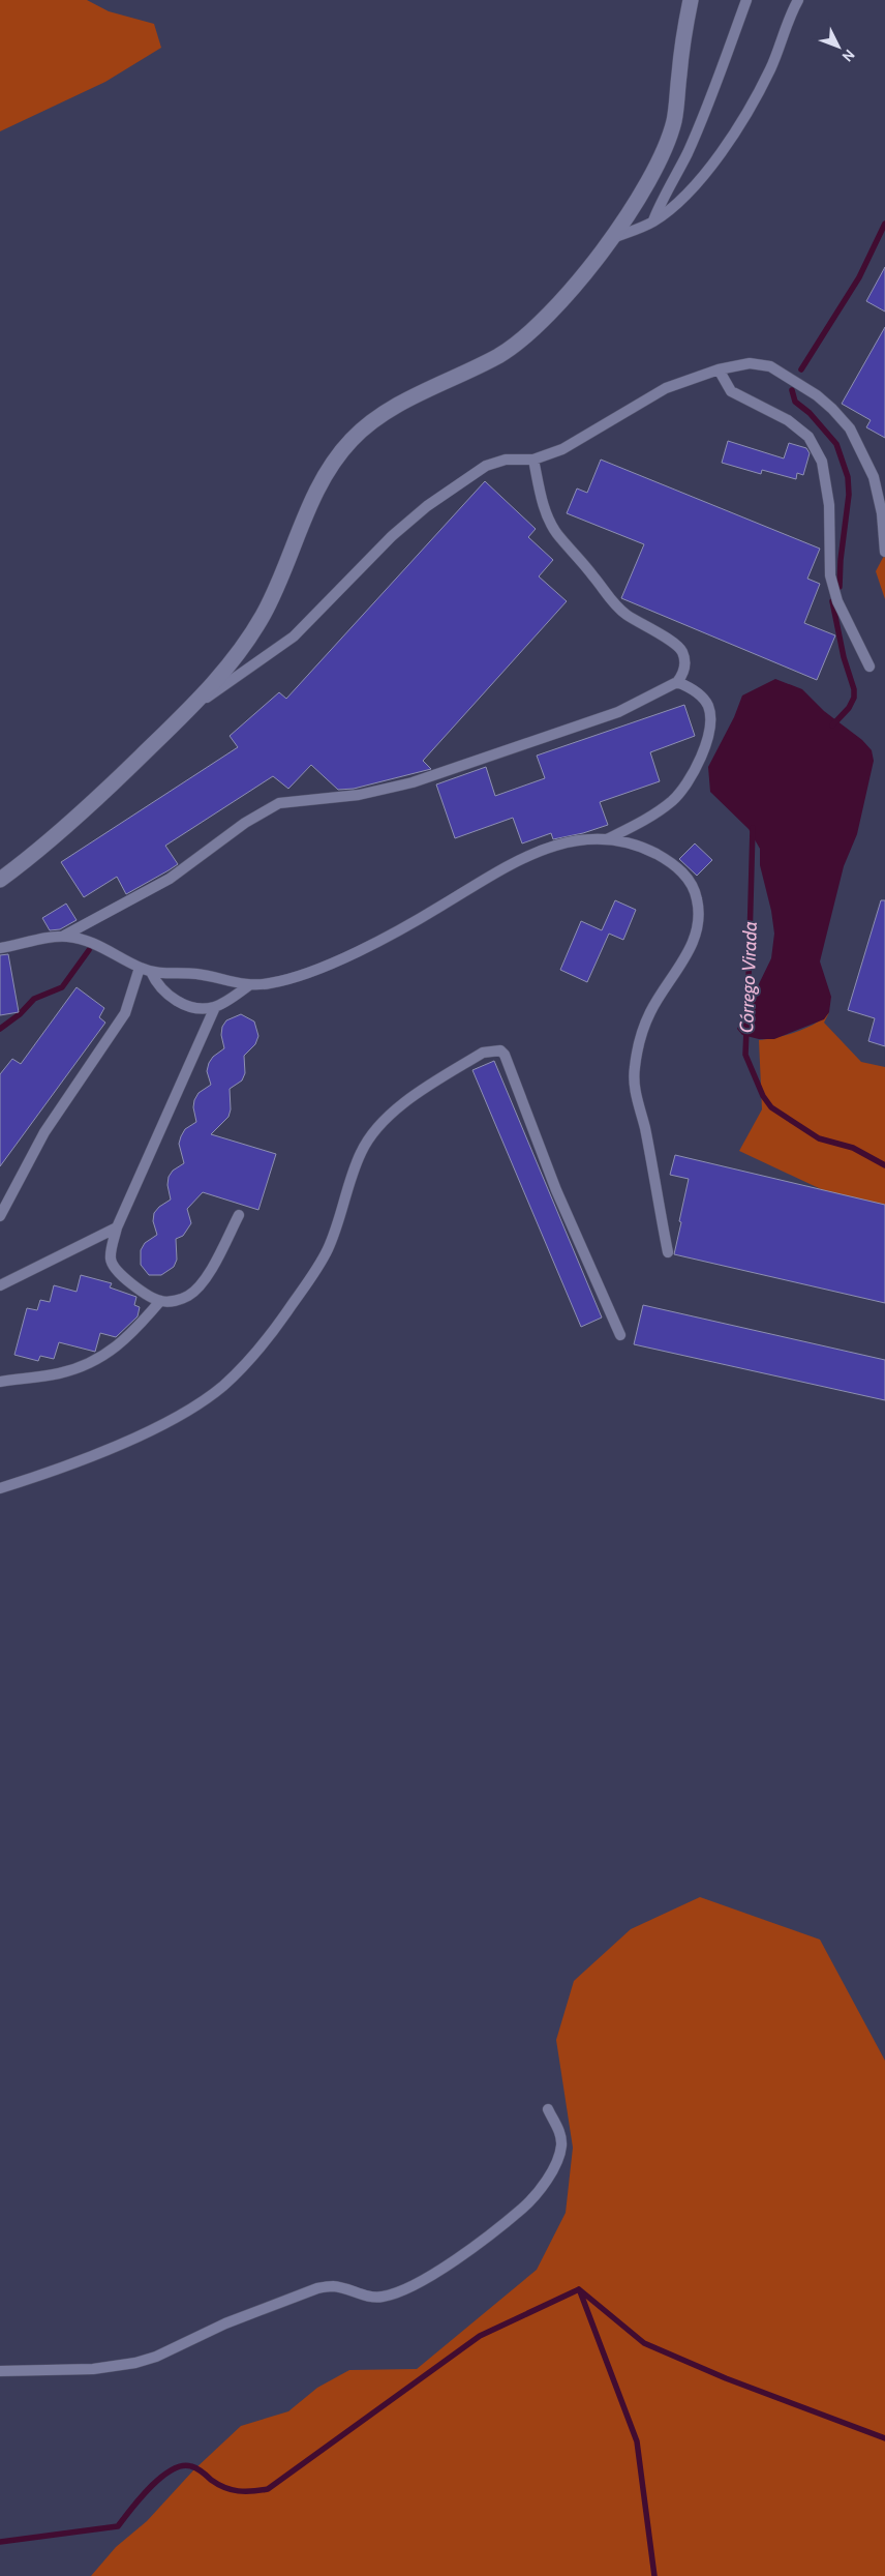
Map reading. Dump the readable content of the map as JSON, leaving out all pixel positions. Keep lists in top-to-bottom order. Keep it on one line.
{"water":["Córrego Virada"],"north":"bottom right"}
